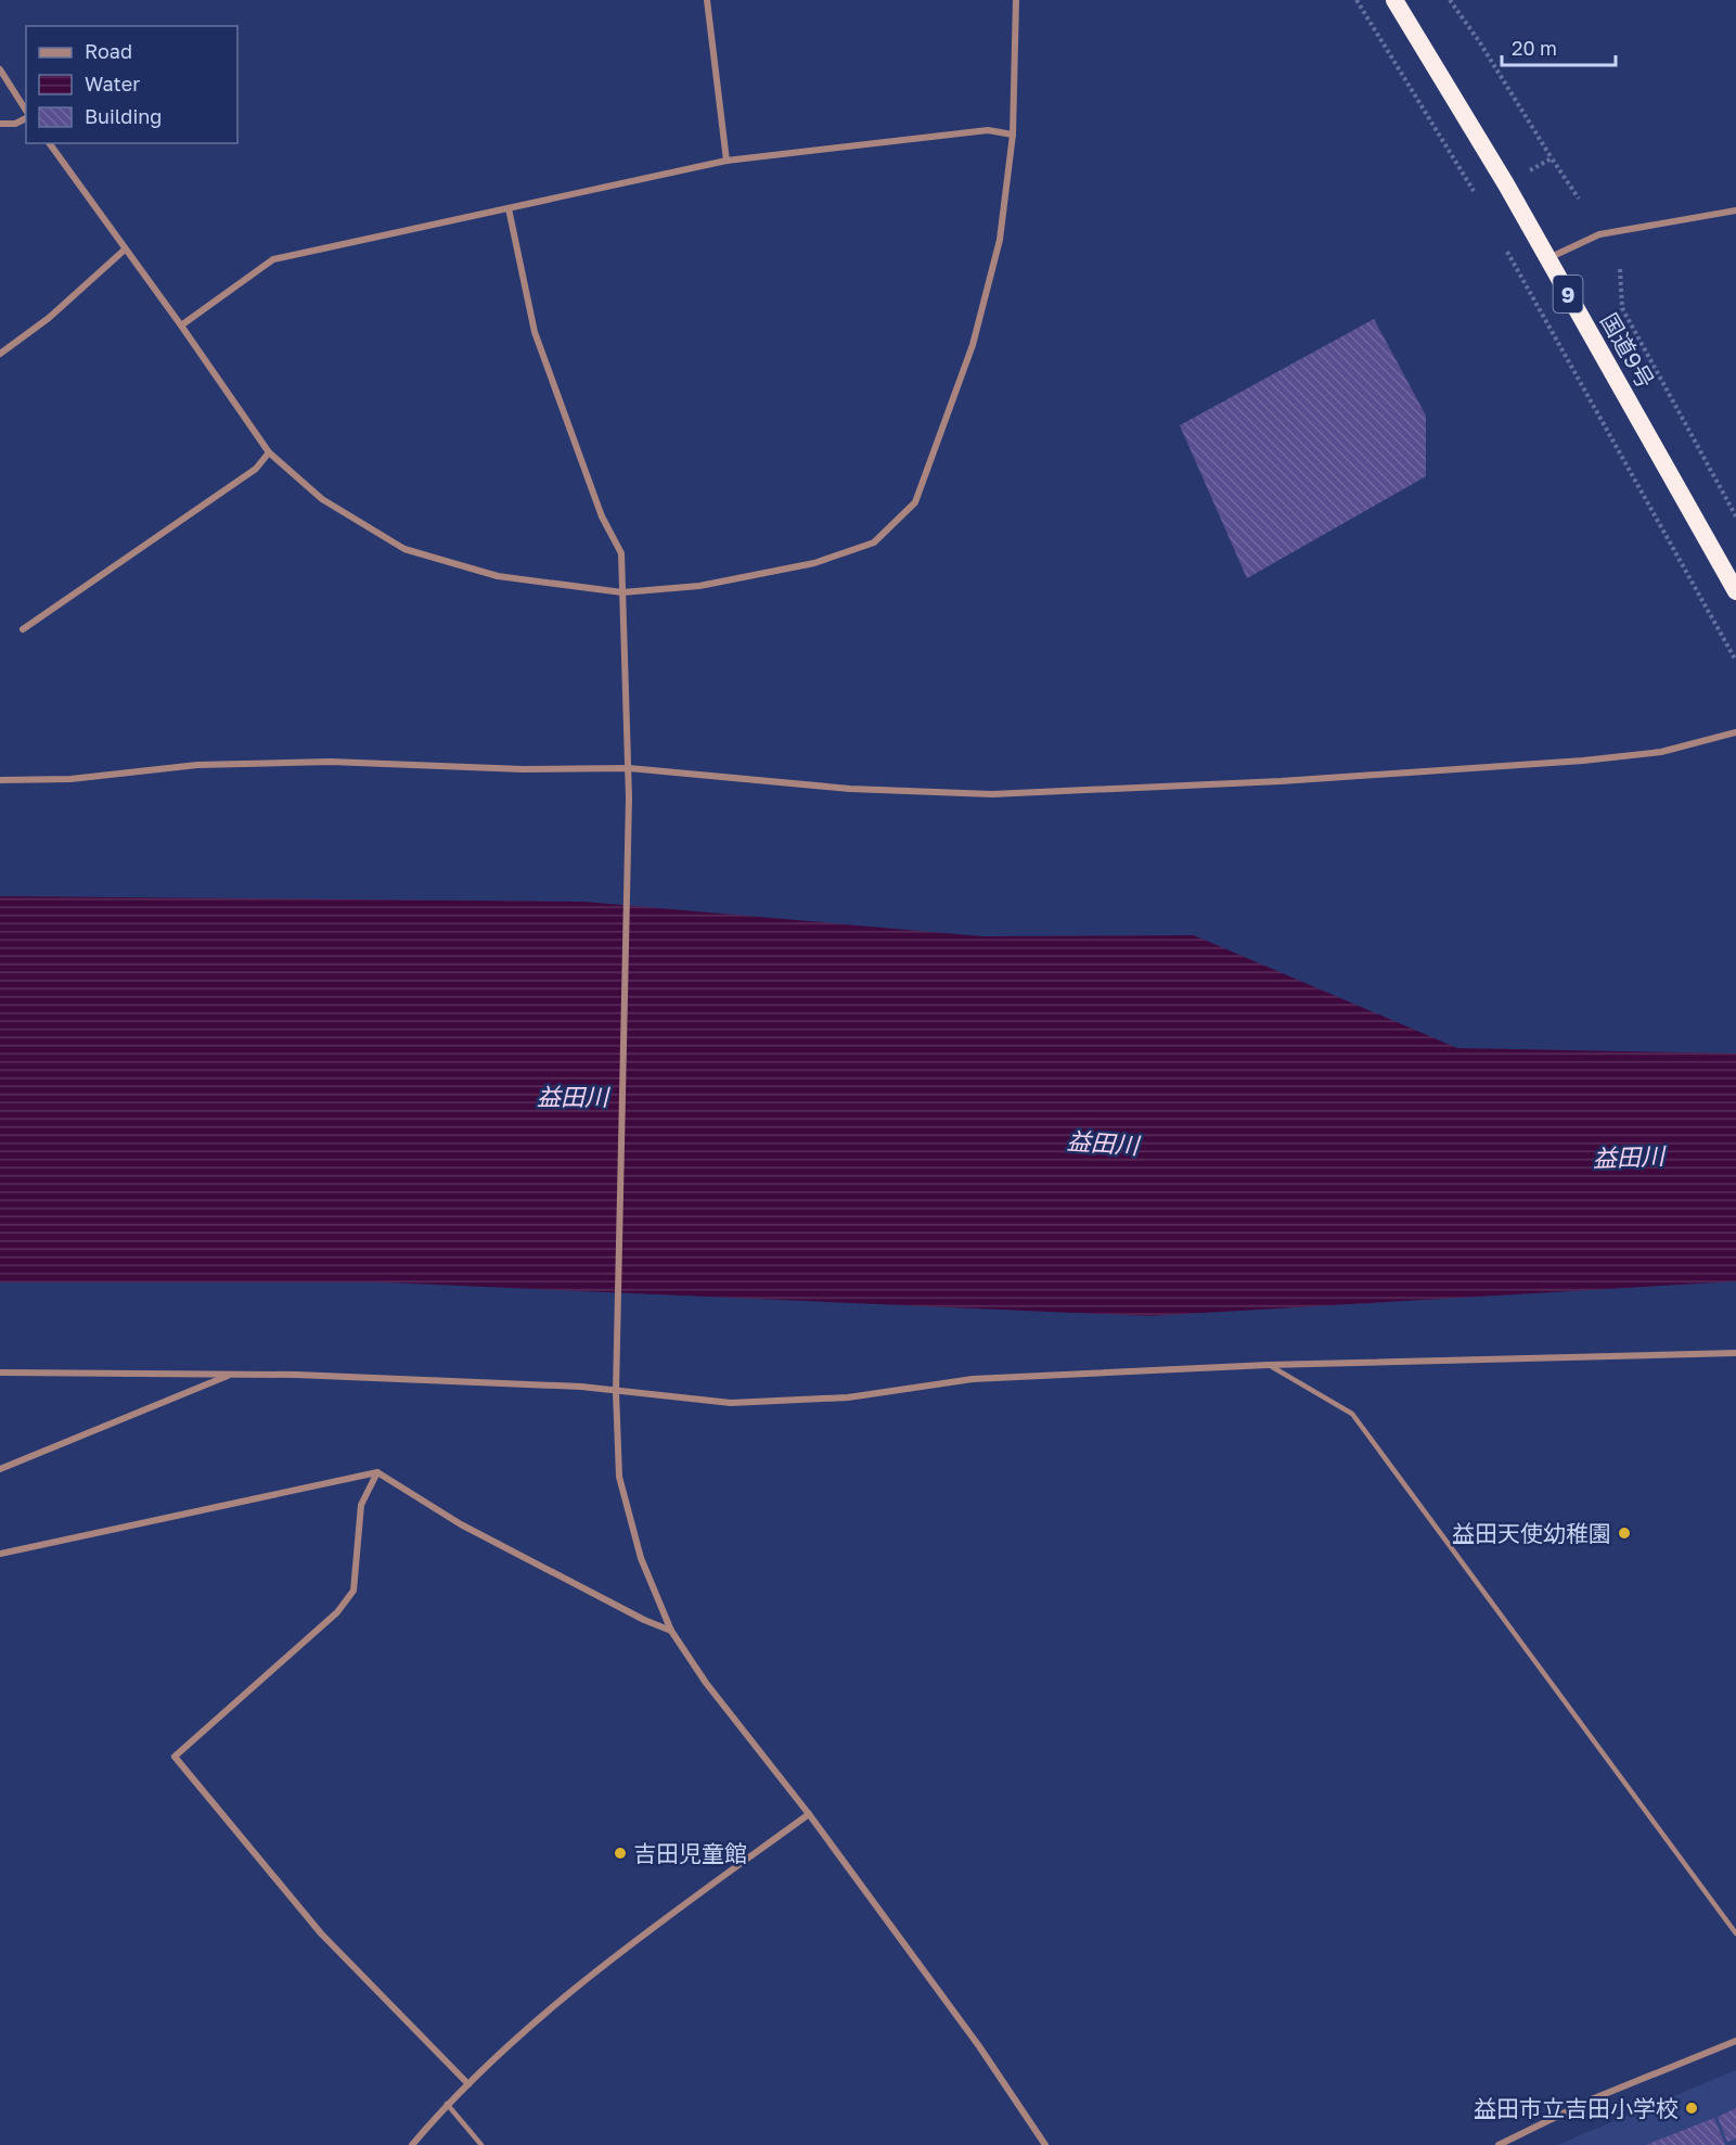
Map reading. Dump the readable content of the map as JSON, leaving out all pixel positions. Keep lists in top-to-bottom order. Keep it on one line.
{"streets":{"highway":["9","国道9号"]},"water":["益田川"],"places":["益田天使幼稚園","吉田児童館","益田市立吉田小学校"],"legend":["Road","Water","Building"],"scale_bar":"20 m"}
